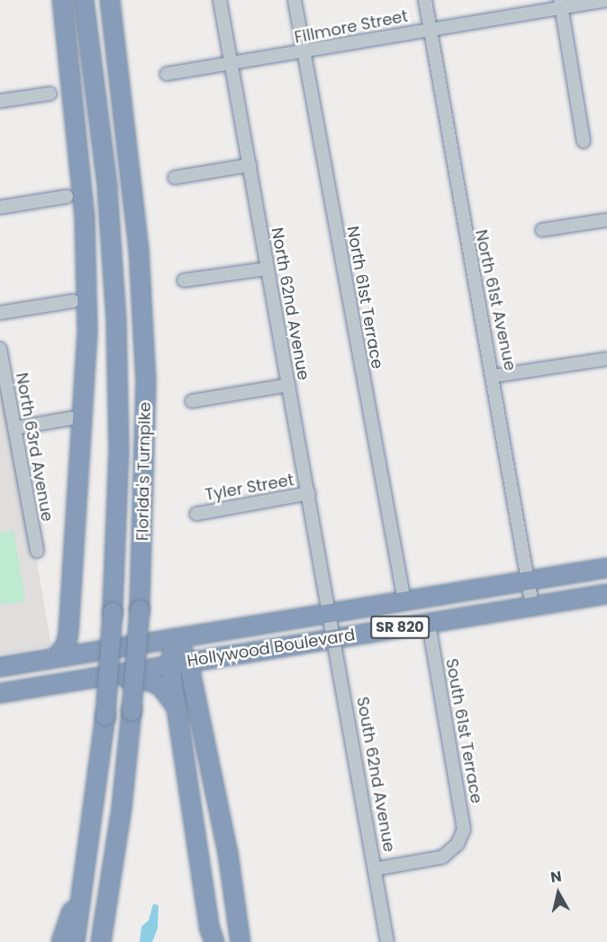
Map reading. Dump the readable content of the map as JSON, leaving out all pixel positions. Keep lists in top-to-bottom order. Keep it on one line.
{"streets":{"highway":["Florida's Turnpike","SR 820","Hollywood Boulevard"],"street":["Fillmore Street","North 61st Terrace","North 61st Avenue","North 62nd Avenue","North 63rd Avenue","Tyler Street","South 61st Terrace","South 62nd Avenue"]},"crossings":[["Fillmore Street","North 61st Terrace"],["Fillmore Street","North 61st Avenue"],["Fillmore Street","North 62nd Avenue"],["North 61st Terrace","Hollywood Boulevard"],["North 61st Avenue","Hollywood Boulevard"],["North 62nd Avenue","Tyler Street"],["North 62nd Avenue","Hollywood Boulevard"],["North 62nd Avenue","South 62nd Avenue"],["Hollywood Boulevard","South 61st Terrace"],["Hollywood Boulevard","South 62nd Avenue"],["South 61st Terrace","South 62nd Avenue"]],"north":"top"}
